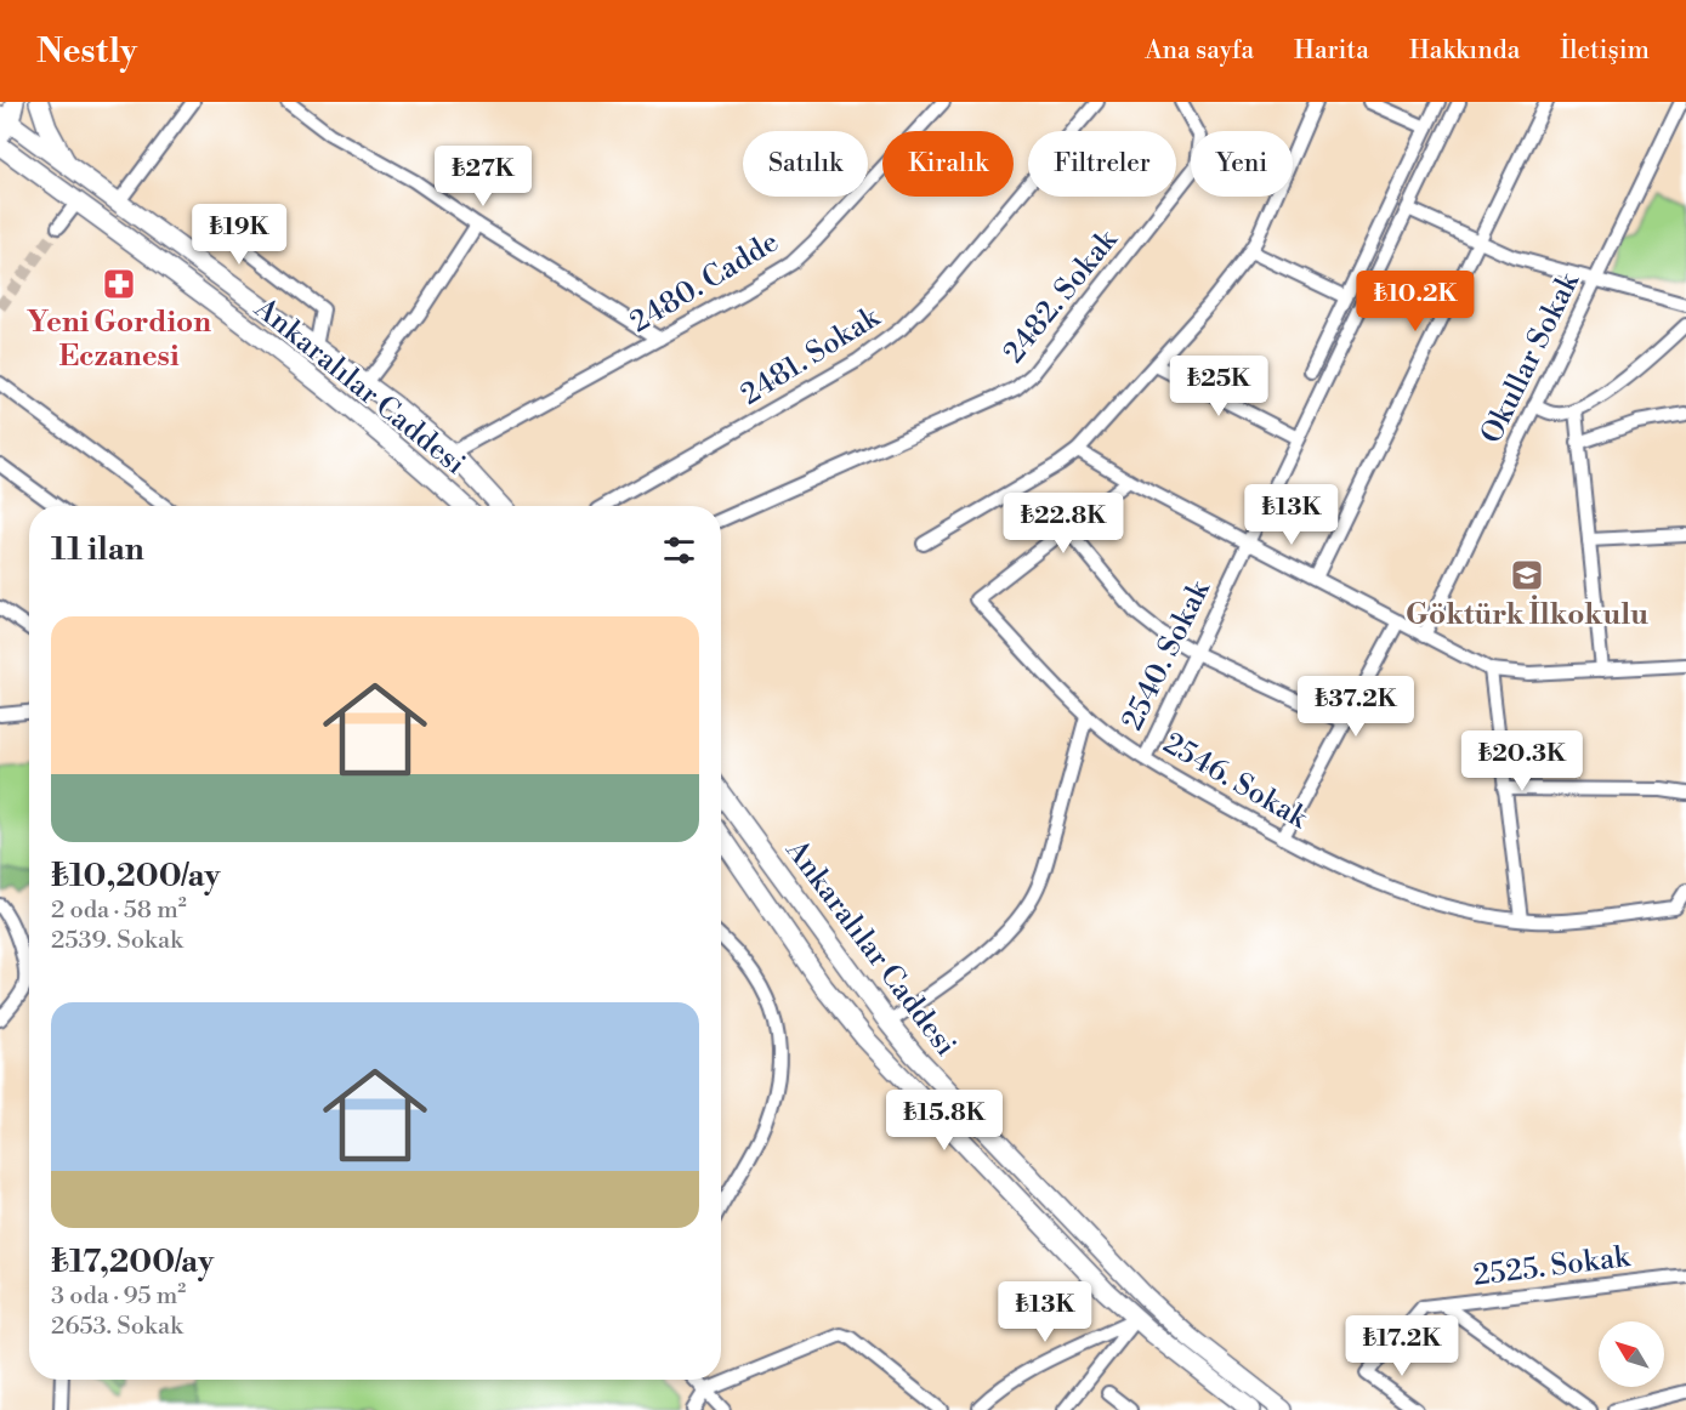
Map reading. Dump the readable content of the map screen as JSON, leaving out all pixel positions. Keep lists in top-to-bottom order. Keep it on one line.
{"streets":{"main road":["Ankaralılar Caddesi"],"street":["2480. Cadde","2482. Sokak","2481. Sokak","Okullar Sokak","2540. Sokak","2546. Sokak","2525. Sokak"]},"crossings":[["2480. Cadde","Ankaralılar Caddesi"],["2540. Sokak","2546. Sokak"]],"places":{"pharmacy":["Yeni Gordion Eczanesi"],"school or university":["Göktürk İlkokulu"]},"north":"top left","page":{"header":"Nestly","nav":["Ana sayfa","Harita","Hakkında","İletişim"],"chip":["Satılık","Kiralık","Filtreler","Yeni"],"price":["₺27K","₺19K","₺10.2K","₺25K","₺13K","₺22.8K","₺37.2K","₺20.3K","₺15.8K","₺13K","₺17.2K"],"heading":"11 ilan","list":[{"name":"₺10,200/ay","note":"2 oda · 58 m² · 2539. Sokak"},{"name":"₺17,200/ay","note":"3 oda · 95 m² · 2653. Sokak"}]}}
